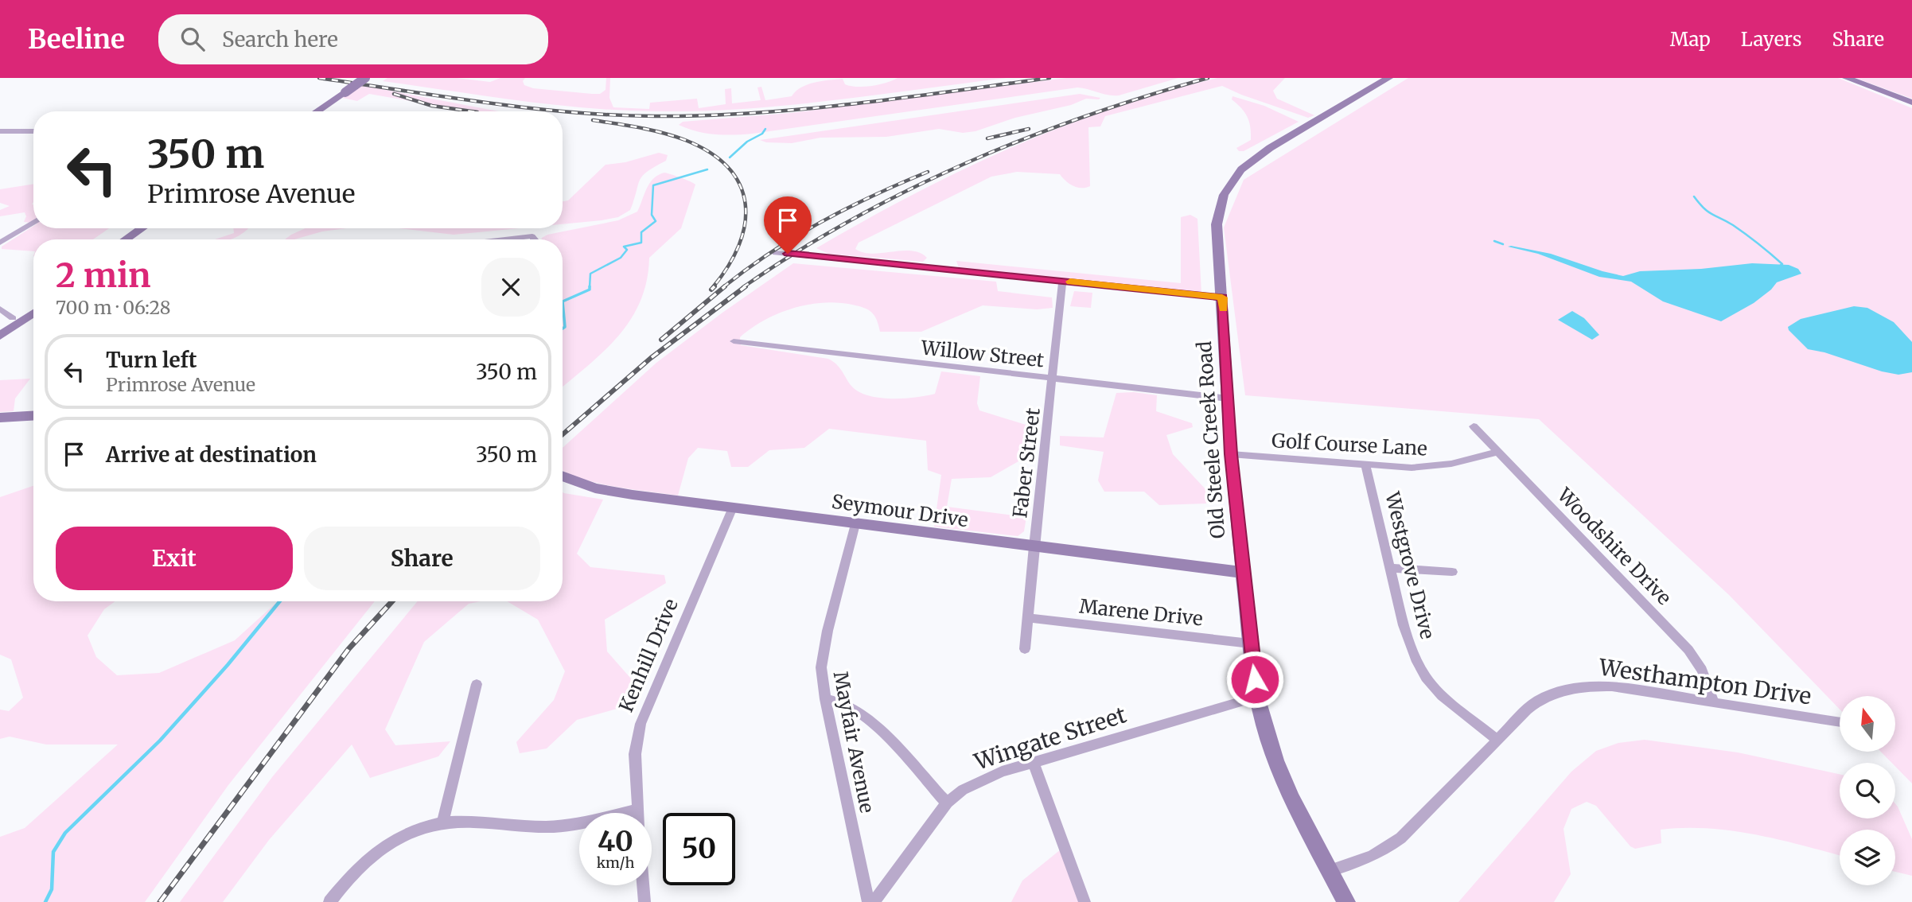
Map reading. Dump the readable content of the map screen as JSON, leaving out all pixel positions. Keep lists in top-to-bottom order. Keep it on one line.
{"streets":{"main road":["Old Steele Creek Road","Seymour Drive"],"street":["Willow Street","Golf Course Lane","Faber Street","Woodshire Drive","Westgrove Drive","Marene Drive","Kenhill Drive","Westhampton Drive","Wingate Street","Mayfair Avenue"]},"crossings":[["Willow Street","Old Steele Creek Road"],["Willow Street","Faber Street"],["Old Steele Creek Road","Golf Course Lane"],["Old Steele Creek Road","Seymour Drive"],["Old Steele Creek Road","Marene Drive"],["Old Steele Creek Road","Westhampton Drive"],["Old Steele Creek Road","Wingate Street"],["Golf Course Lane","Woodshire Drive"],["Golf Course Lane","Westgrove Drive"],["Faber Street","Seymour Drive"],["Faber Street","Marene Drive"],["Seymour Drive","Kenhill Drive"],["Seymour Drive","Mayfair Avenue"],["Woodshire Drive","Westhampton Drive"],["Westgrove Drive","Westhampton Drive"]],"north":"top","page":{"header":"Beeline","search":"Search here","nav":["Map","Layers","Share"],"turn":["350 m","Primrose Avenue"],"heading":["2 min","700 m · 06:28"],"list":[{"name":"Turn left","note":"Primrose Avenue","value":"350 m"},{"name":"Arrive at destination","value":"350 m"}],"buttons":["Exit","Share"],"speed":"40 km/h","limit":"50"}}
